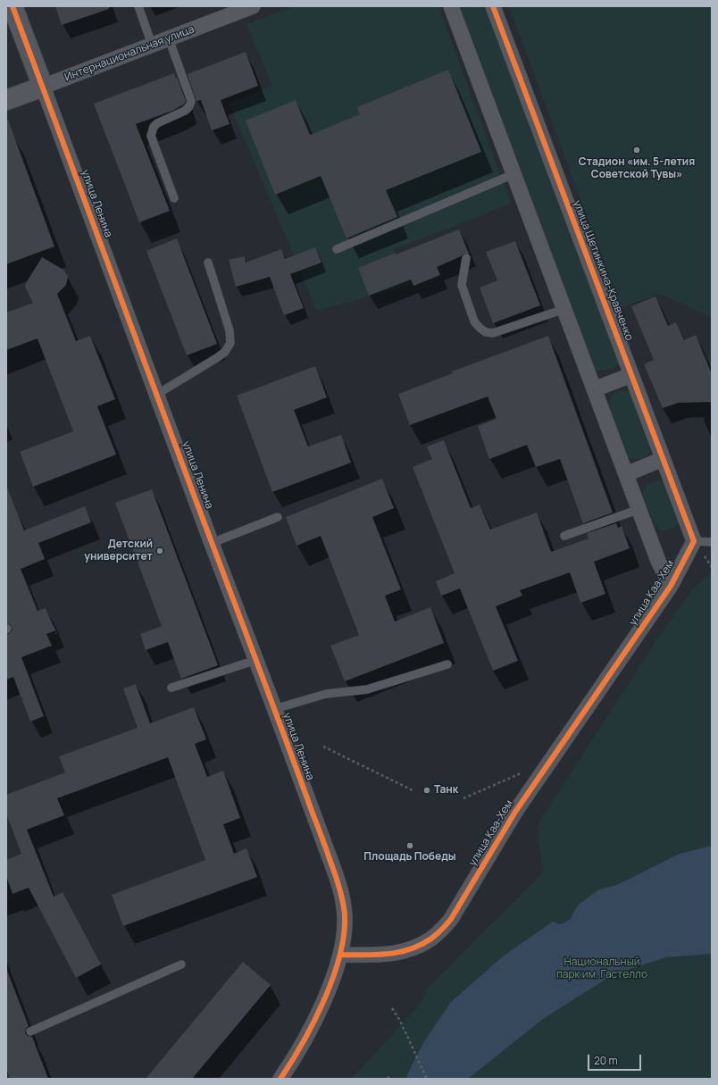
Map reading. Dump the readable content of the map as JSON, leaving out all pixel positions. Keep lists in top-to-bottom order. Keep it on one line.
{"streets":{"street":["Интернациональная улица","улица Ленина","улица Щетинкина-Кравченко","улица Каа-Хем"]},"crossings":[["Интернациональная улица","улица Ленина"],["улица Ленина","улица Каа-Хем"],["улица Щетинкина-Кравченко","улица Каа-Хем"]],"parks":["Национальный парк им. Гастелло"],"places":["Стадион «им. 5-летия Советской Тувы»","Детский университет","Танк","Площадь Победы"],"scale_bar":"20 m"}
